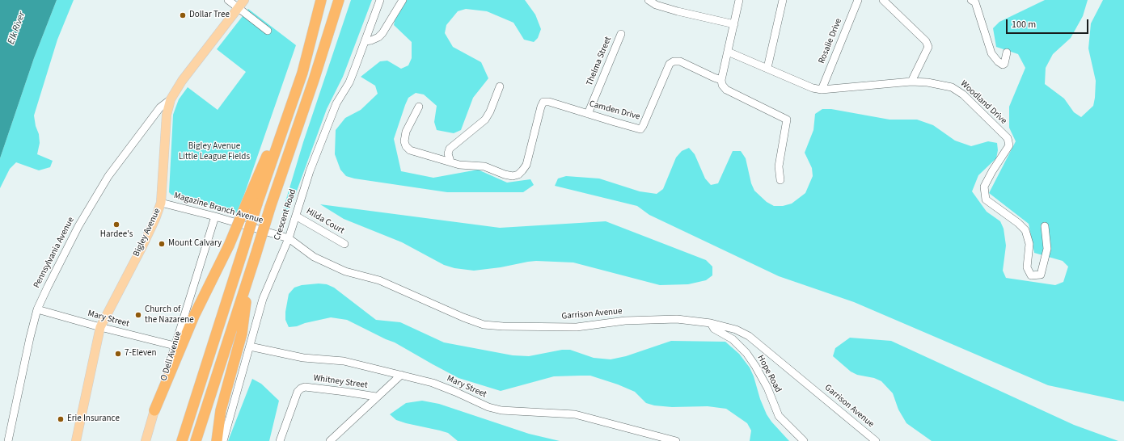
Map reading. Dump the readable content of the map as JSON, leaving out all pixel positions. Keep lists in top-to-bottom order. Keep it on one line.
{"streets":{"main road":["Bigley Avenue","O Dell Avenue"],"street":["Rosalie Drive","Thelma Street","Woodland Drive","Camden Drive","Magazine Branch Avenue","Crescent Road","Hilda Court","Pennsylvania Avenue","Garrison Avenue","Mary Street","Hope Road","Whitney Street"]},"crossings":[["Rosalie Drive","Woodland Drive"],["Thelma Street","Camden Drive"],["Magazine Branch Avenue","Crescent Road"],["Magazine Branch Avenue","Bigley Avenue"],["Magazine Branch Avenue","Garrison Avenue"],["Magazine Branch Avenue","O Dell Avenue"],["Crescent Road","Hilda Court"],["Crescent Road","Garrison Avenue"],["Crescent Road","Mary Street"],["Bigley Avenue","Pennsylvania Avenue"],["Bigley Avenue","Mary Street"],["Pennsylvania Avenue","Mary Street"],["Garrison Avenue","Hope Road"],["Mary Street","O Dell Avenue"]],"water":["Elk River"],"parks":["Bigley Avenue Little League Fields"],"places":["Dollar Tree","Hardee's","Mount Calvary","Church of the Nazarene","7-Eleven","Erie Insurance"],"scale_bar":"100 m"}
